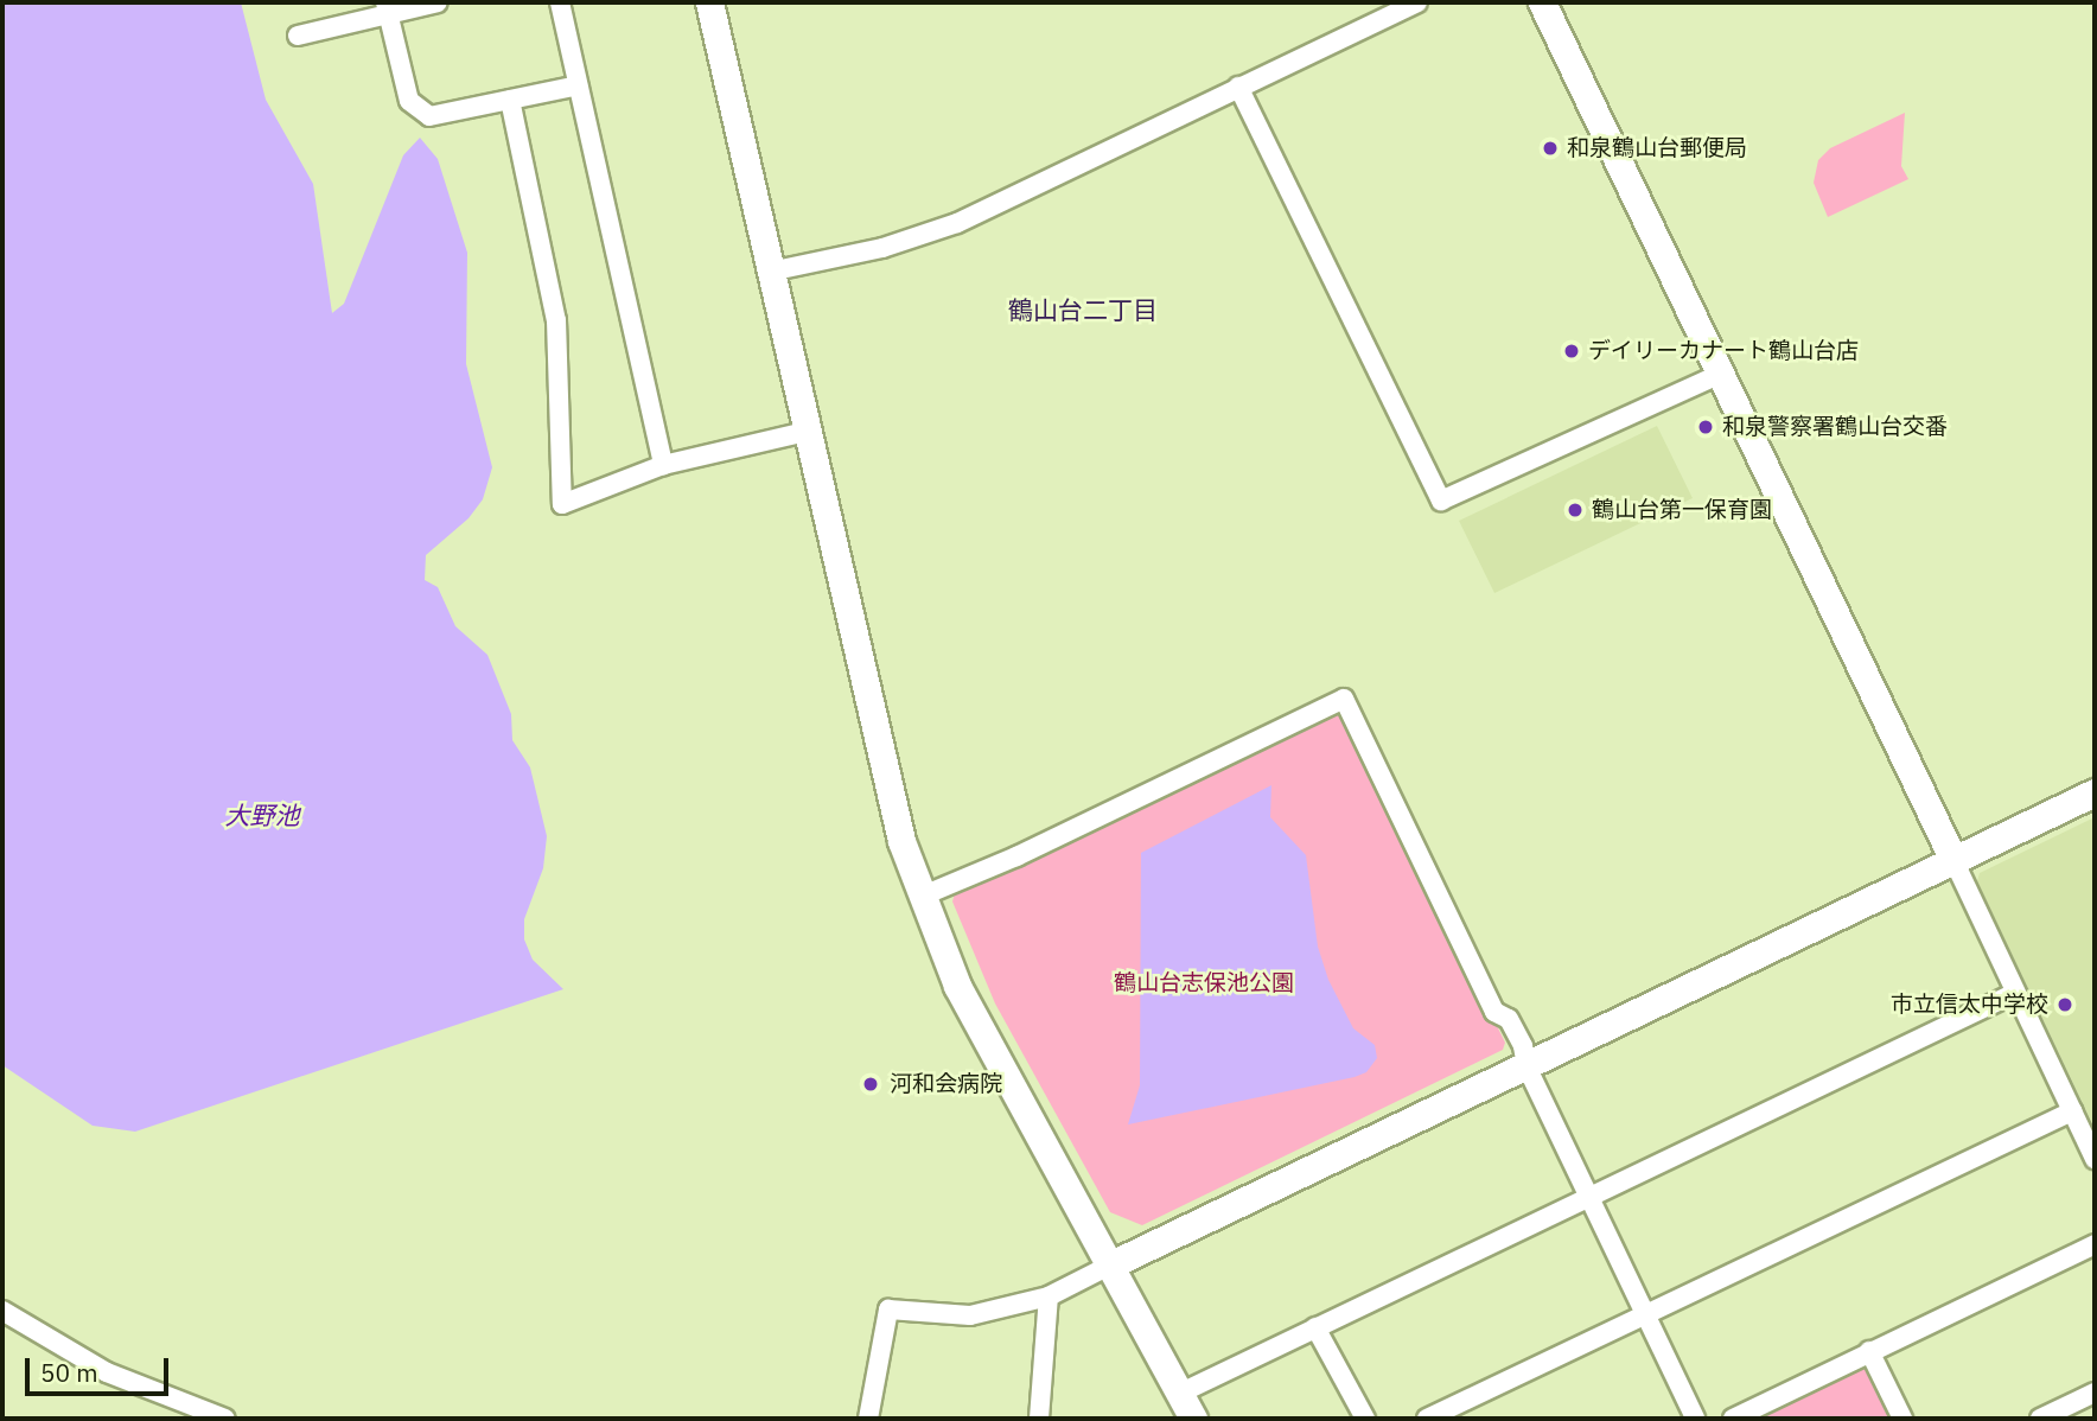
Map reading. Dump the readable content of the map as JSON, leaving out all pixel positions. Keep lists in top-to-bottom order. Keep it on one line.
{"districts":["鶴山台二丁目"],"water":["大野池"],"parks":["鶴山台志保池公園"],"places":["和泉鶴山台郵便局","デイリーカナート鶴山台店","和泉警察署鶴山台交番","鶴山台第一保育園","市立信太中学校","河和会病院"],"scale_bar":"50 m"}
